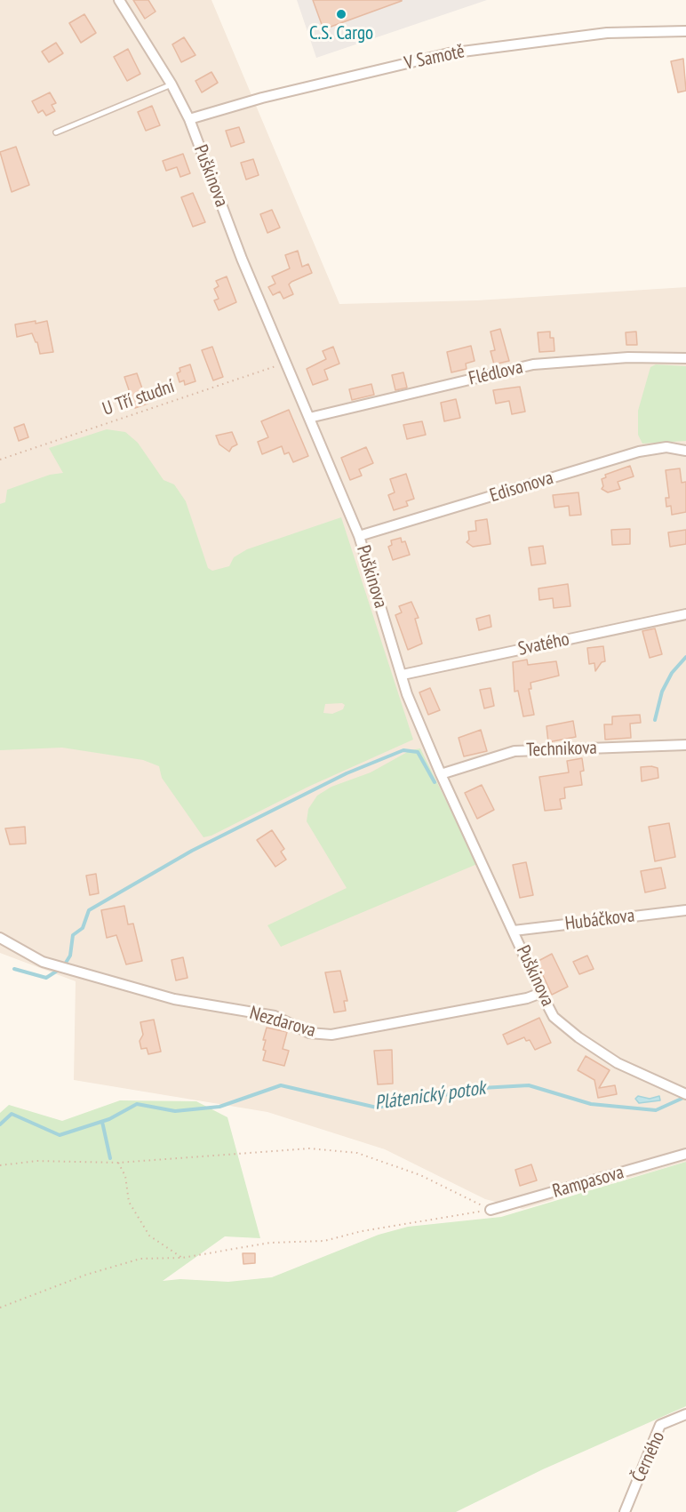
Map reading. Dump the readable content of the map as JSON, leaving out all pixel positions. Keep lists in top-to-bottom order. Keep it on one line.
{"streets":{"street":["V Samotě","Puškinova","Flédlova","Edisonova","Svatého","Technikova","Hubáčkova","Nezdarova","Rampasova","Černého"],"path":["U Tří studní"]},"crossings":[["V Samotě","Puškinova"],["Puškinova","Flédlova"],["Puškinova","U Tří studní"],["Puškinova","Edisonova"],["Puškinova","Svatého"],["Puškinova","Technikova"],["Puškinova","Hubáčkova"],["Puškinova","Nezdarova"]],"water":["Plátenický potok"],"places":["C.S. Cargo"]}
